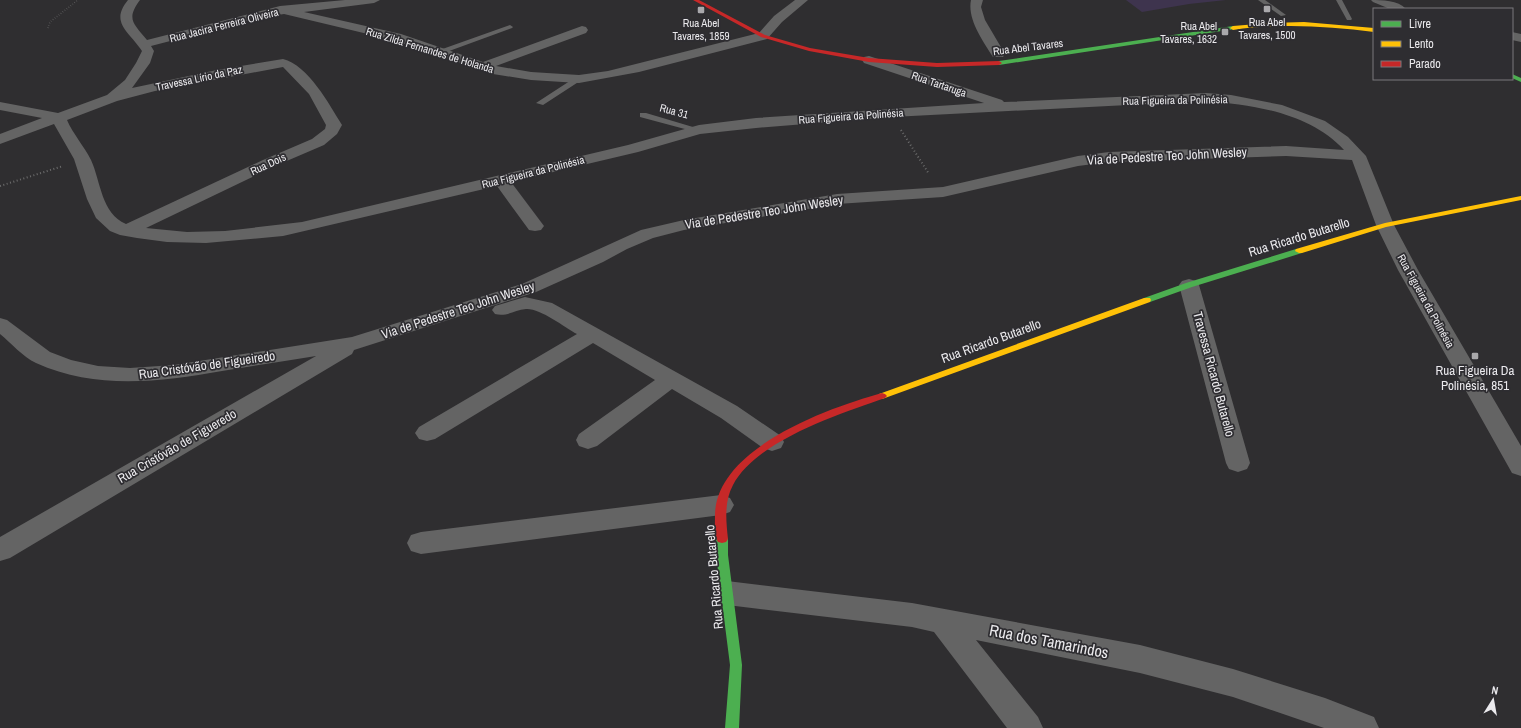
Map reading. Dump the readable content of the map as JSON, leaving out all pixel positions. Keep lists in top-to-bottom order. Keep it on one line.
{"streets":{"street":["Rua Jacira Ferreira Oliveira","Rua Abel Tavares","Rua Zilda Fernandes de Holanda","Travessa Lírio da Paz","Rua Tartaruga","Rua Figueira da Polinésia","Via de Pedestre Teo John Wesley","Rua Dois","Rua Ricardo Butarello","Rua Cristóvão de Figueiredo","Travessa Ricardo Butarello","Rua Cristóvão de Figueredo","Rua dos Tamarindos"],"lane":["Rua 31"]},"crossings":[["Rua Jacira Ferreira Oliveira","Rua Zilda Fernandes de Holanda"],["Rua Abel Tavares","Rua Zilda Fernandes de Holanda"],["Rua Abel Tavares","Rua Tartaruga"],["Travessa Lírio da Paz","Rua Dois"],["Rua Tartaruga","Rua Figueira da Polinésia"],["Rua Figueira da Polinésia","Rua 31"],["Rua Figueira da Polinésia","Via de Pedestre Teo John Wesley"],["Rua Figueira da Polinésia","Rua Dois"],["Rua Figueira da Polinésia","Rua Ricardo Butarello"],["Via de Pedestre Teo John Wesley","Rua Cristóvão de Figueiredo"],["Via de Pedestre Teo John Wesley","Rua Cristóvão de Figueredo"],["Rua Ricardo Butarello","Travessa Ricardo Butarello"],["Rua Ricardo Butarello","Rua dos Tamarindos"],["Rua Cristóvão de Figueiredo","Rua Cristóvão de Figueredo"]],"places":{"transit":["Rua Abel Tavares, 1500","Rua Abel Tavares, 1859","Rua Abel Tavares, 1632","Rua Figueira Da Polinésia, 851"]},"legend":["Livre","Lento","Parado"],"north":"top"}
